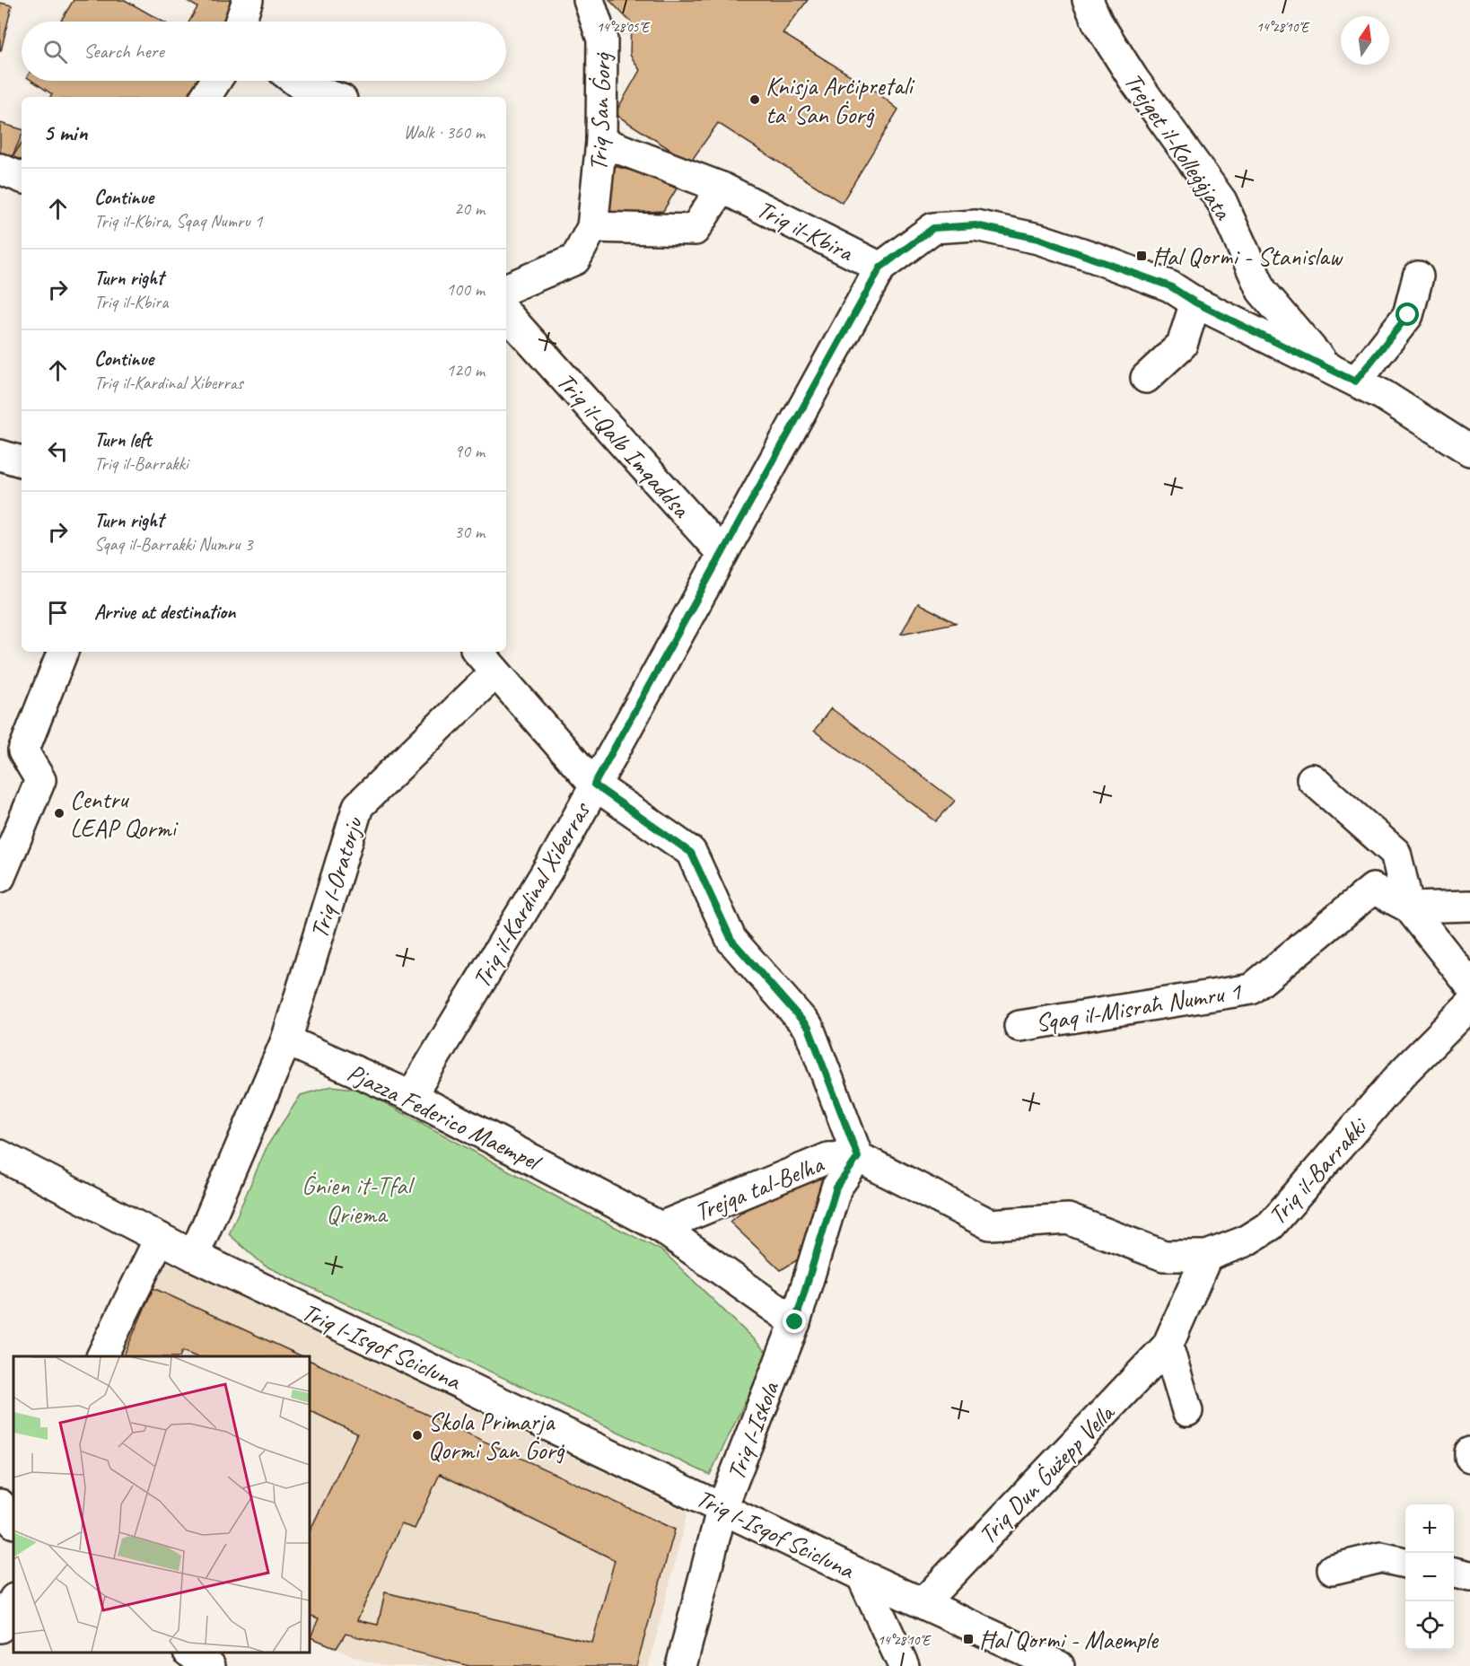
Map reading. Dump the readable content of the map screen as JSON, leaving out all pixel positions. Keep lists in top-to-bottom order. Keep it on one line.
{"streets":{"street":["Triq San Ġorġ","Trejqet il-Kolleġġjata","Triq il-Kbira","Triq il-Qalb Imqaddsa","Triq l-Oratorju","Triq il-Kardinal Xiberras","Sqaq il-Misraħ Numru 1","Pjazza Federico Maempel","Triq il-Barrakki","Trejqa tal-Belha","Triq l-Isqof Scicluna","Triq l-Iskola","Triq Dun Ġużepp Vella"]},"crossings":[["Triq San Ġorġ","Triq il-Kbira"],["Trejqet il-Kolleġġjata","Triq il-Kbira"],["Triq il-Kbira","Triq il-Kardinal Xiberras"],["Triq il-Qalb Imqaddsa","Triq il-Kardinal Xiberras"],["Triq l-Oratorju","Pjazza Federico Maempel"],["Triq il-Kardinal Xiberras","Pjazza Federico Maempel"],["Pjazza Federico Maempel","Trejqa tal-Belha"],["Pjazza Federico Maempel","Triq l-Iskola"],["Triq il-Barrakki","Trejqa tal-Belha"],["Triq il-Barrakki","Triq l-Iskola"],["Triq il-Barrakki","Triq Dun Ġużepp Vella"],["Trejqa tal-Belha","Triq l-Iskola"],["Triq l-Isqof Scicluna","Triq l-Iskola"],["Triq l-Isqof Scicluna","Triq Dun Ġużepp Vella"]],"parks":["Ġnien it-Tfal Qriema"],"places":{"other":["Knisja Arċipretali ta' San Ġorġ","Centru LEAP Qormi","Skola Primarja Qormi San Ġorġ"],"transit":["Ħal Qormi - Stanislaw","Ħal Qormi - Maemple"]},"north":"top","page":{"search":"Search here","heading":["5 min","Walk · 360 m"],"list":[["Continue","Triq il-Kbira, Sqaq Numru 1","20 m"],["Turn right","Triq il-Kbira","100 m"],["Continue","Triq il-Kardinal Xiberras","120 m"],["Turn left","Triq il-Barrakki","90 m"],["Turn right","Sqaq il-Barrakki Numru 3","30 m"],"Arrive at destination"],"map_buttons":["+","−"]},"coordinates":["14°28'05\"E","14°28'10\"E"]}
